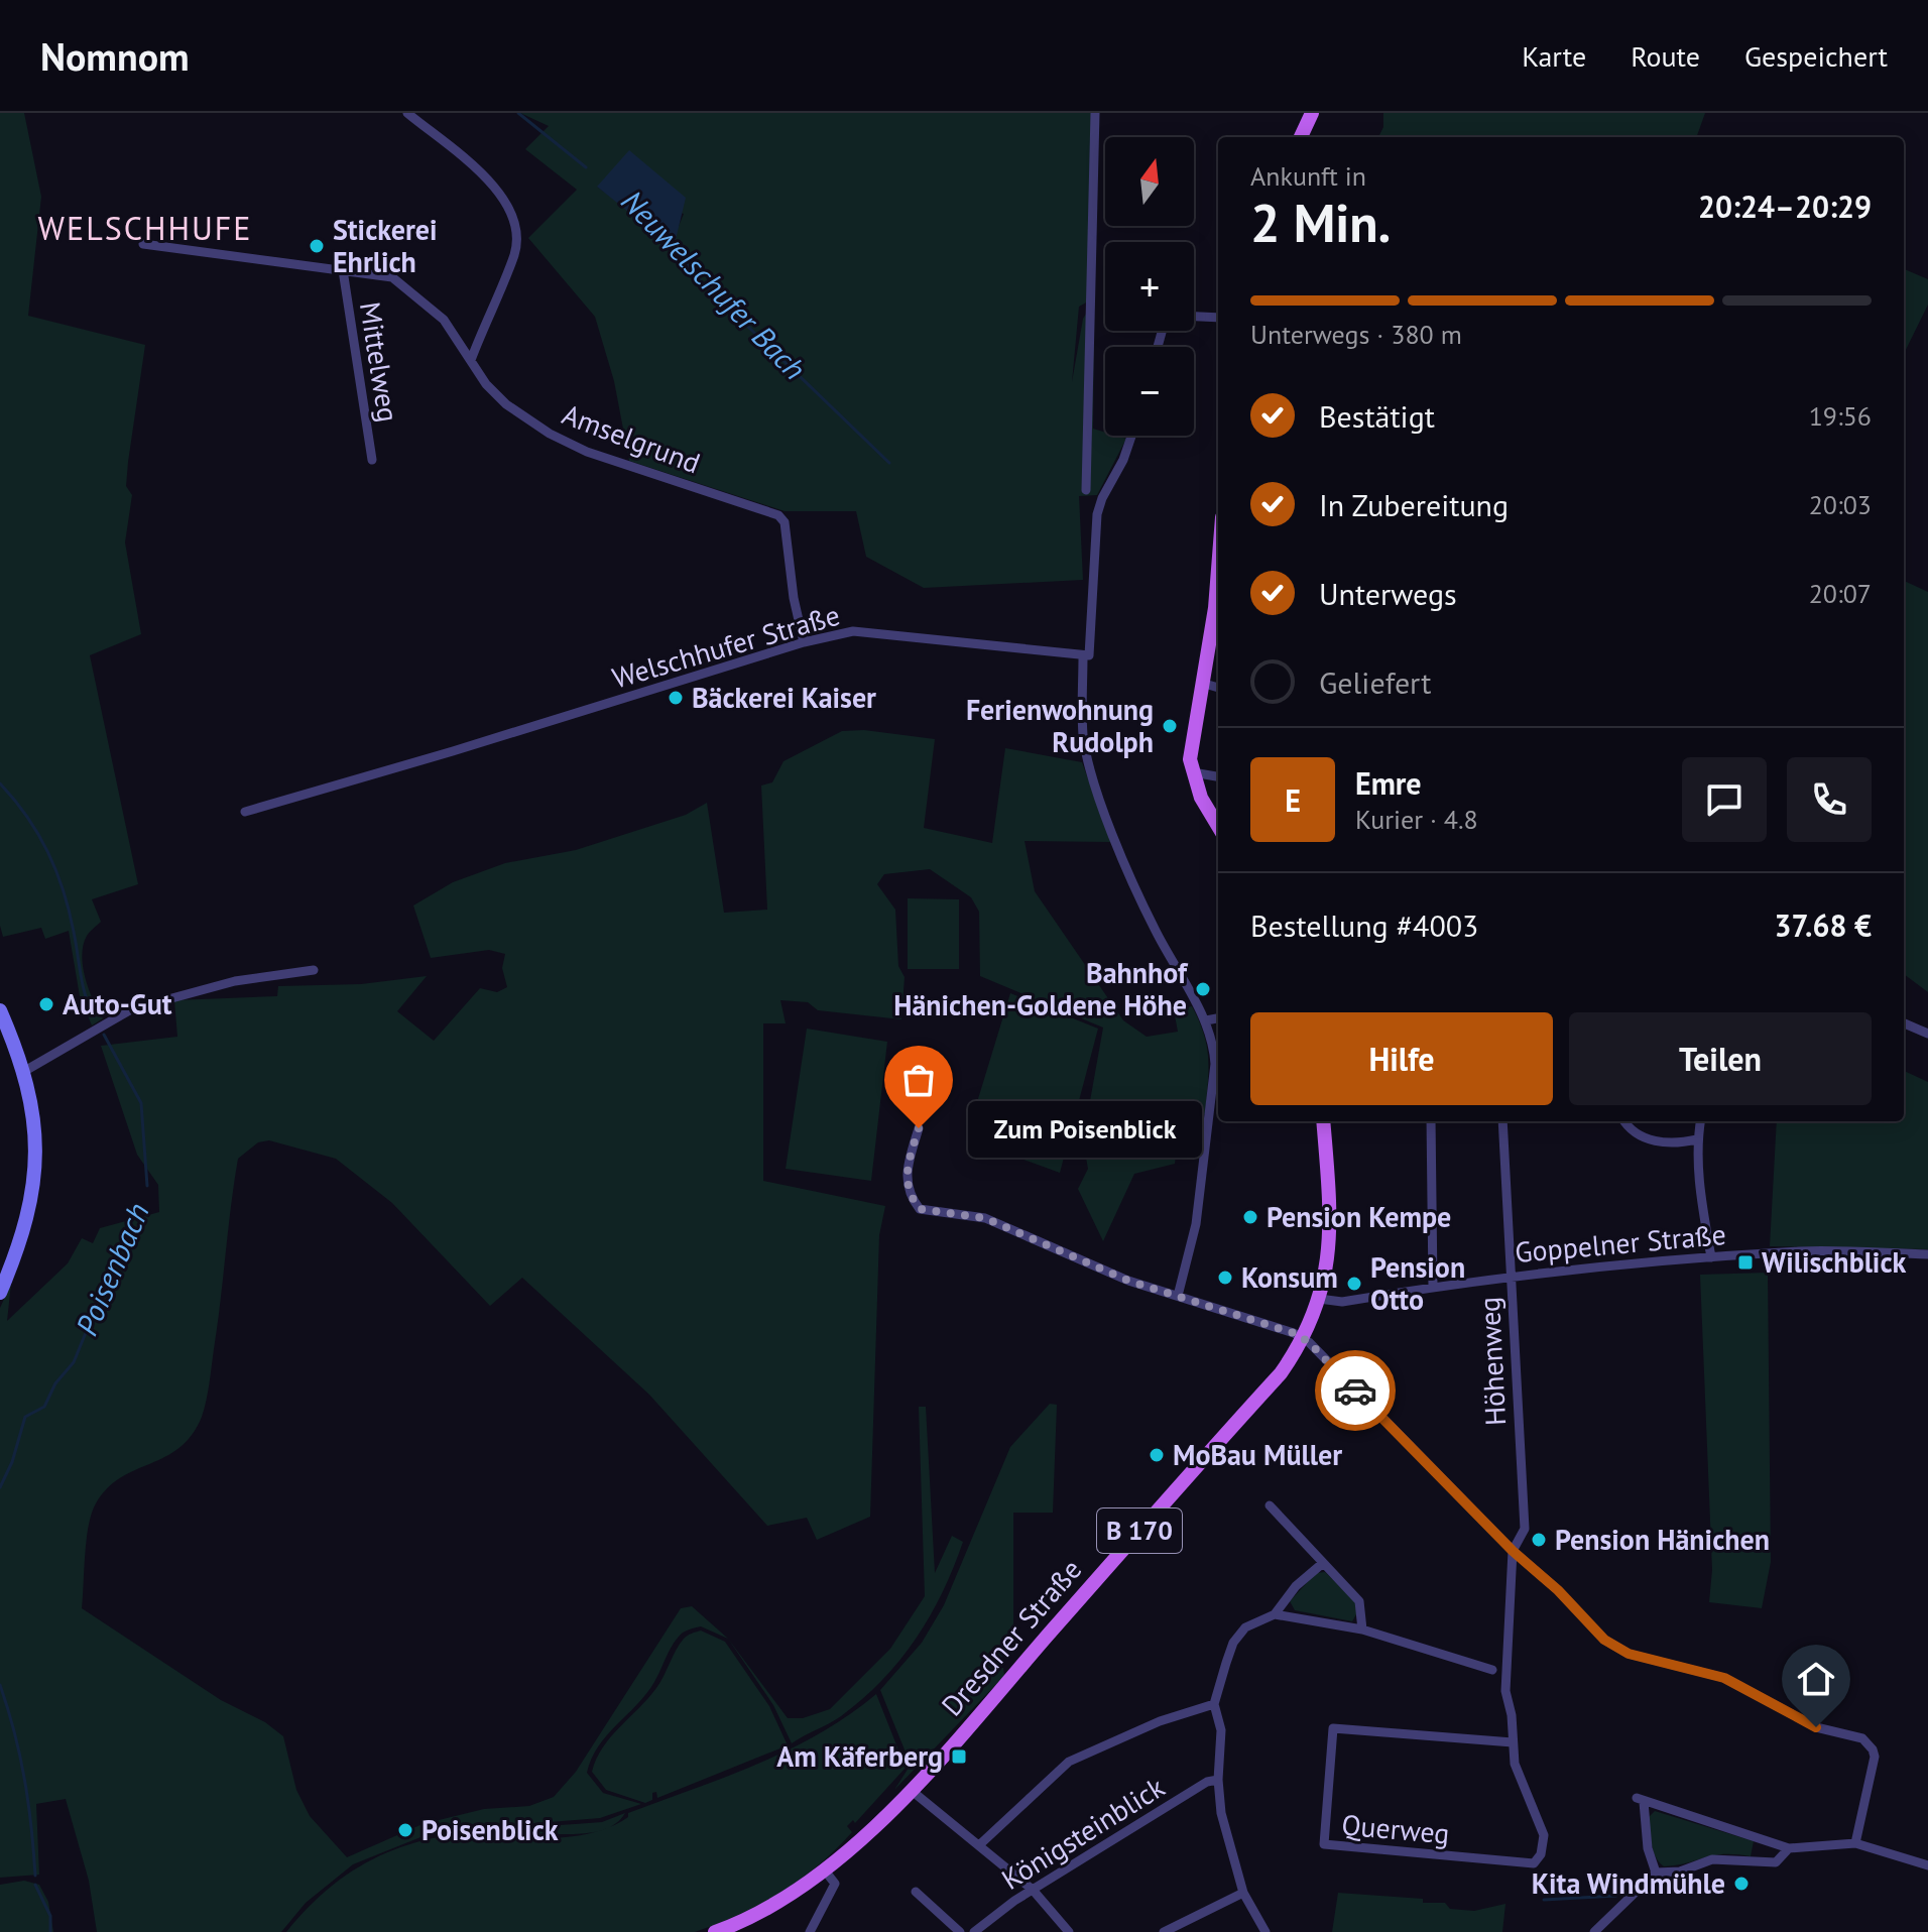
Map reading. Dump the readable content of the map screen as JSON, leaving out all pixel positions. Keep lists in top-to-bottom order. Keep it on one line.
{"streets":{"main road":["B 170","Dresdner Straße"],"street":["Mittelweg","Amselgrund","Welschhufer Straße","Goppelner Straße","Höhenweg","Querweg","Königsteinblick"]},"crossings":[["Mittelweg","Amselgrund"],["Amselgrund","Welschhufer Straße"],["Goppelner Straße","Höhenweg"],["Goppelner Straße","Dresdner Straße"],["Höhenweg","Querweg"]],"districts":["WELSCHHUFE"],"water":["Neuwelschufer Bach","Poisenbach"],"places":{"other":["Stickerei Ehrlich","Bäckerei Kaiser","Ferienwohnung Rudolph","Bahnhof Hänichen-Goldene Höhe","Auto-Gut","Zum Poisenblick","Pension Kempe","Konsum","Pension Otto","MoBau Müller","Pension Hänichen","Poisenblick","Kita Windmühle"],"transit":["Wilischblick","Am Käferberg"]},"north":"top","page":{"header":"Nomnom","nav":["Karte","Route","Gespeichert"],"map_buttons":["+","−"],"heading":["2 Min.","Ankunft in","20:24–20:29"],"panel":["Emre","Kurier · 4.8","Bestellung #4003","37.68 €"],"bar":"Unterwegs · 380 m","list":[["Bestätigt","19:56"],["In Zubereitung","20:03"],["Unterwegs","20:07"],"Geliefert"],"round":"E","buttons":["Hilfe","Teilen"],"bubble":"Zum Poisenblick"}}
